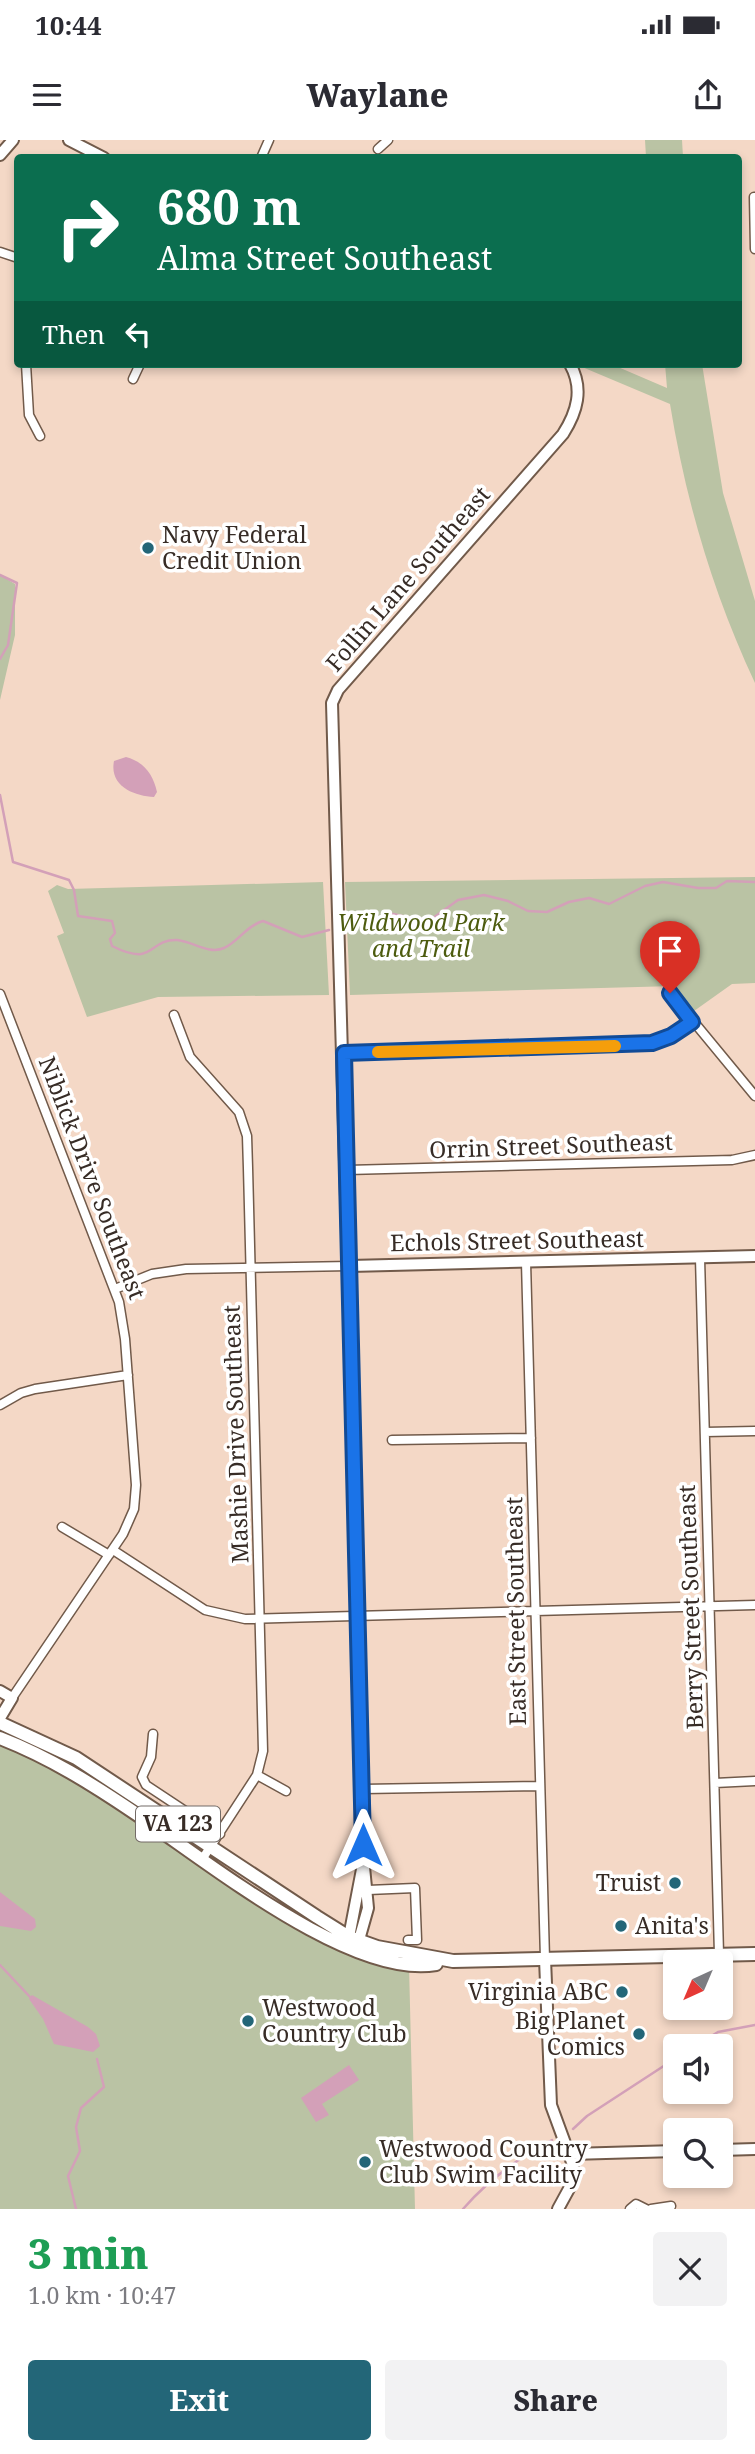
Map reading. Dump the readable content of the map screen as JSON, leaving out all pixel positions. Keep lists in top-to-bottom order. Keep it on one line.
{"streets":{"main road":["VA 123"],"street":["Follin Lane Southeast","Orrin Street Southeast","Niblick Drive Southeast","Echols Street Southeast","Mashie Drive Southeast","Berry Street Southeast","East Street Southeast"]},"crossings":[["Follin Lane Southeast","Orrin Street Southeast"],["Follin Lane Southeast","Echols Street Southeast"],["Follin Lane Southeast","VA 123"],["Niblick Drive Southeast","Echols Street Southeast"],["Niblick Drive Southeast","VA 123"],["Echols Street Southeast","Mashie Drive Southeast"],["Echols Street Southeast","Berry Street Southeast"],["Echols Street Southeast","East Street Southeast"],["Mashie Drive Southeast","VA 123"],["East Street Southeast","VA 123"]],"parks":["Wildwood Park and Trail"],"places":["Navy Federal Credit Union","Truist","Anita's","Virginia ABC","Westwood Country Club","Big Planet Comics","Westwood Country Club Swim Facility"],"north":"bottom left","page":{"status":"10:44","header":"Waylane","turn":["680 m","Alma Street Southeast"],"then":"Then","heading":["3 min","1.0 km · 10:47"],"buttons":["Exit","Share"]}}
